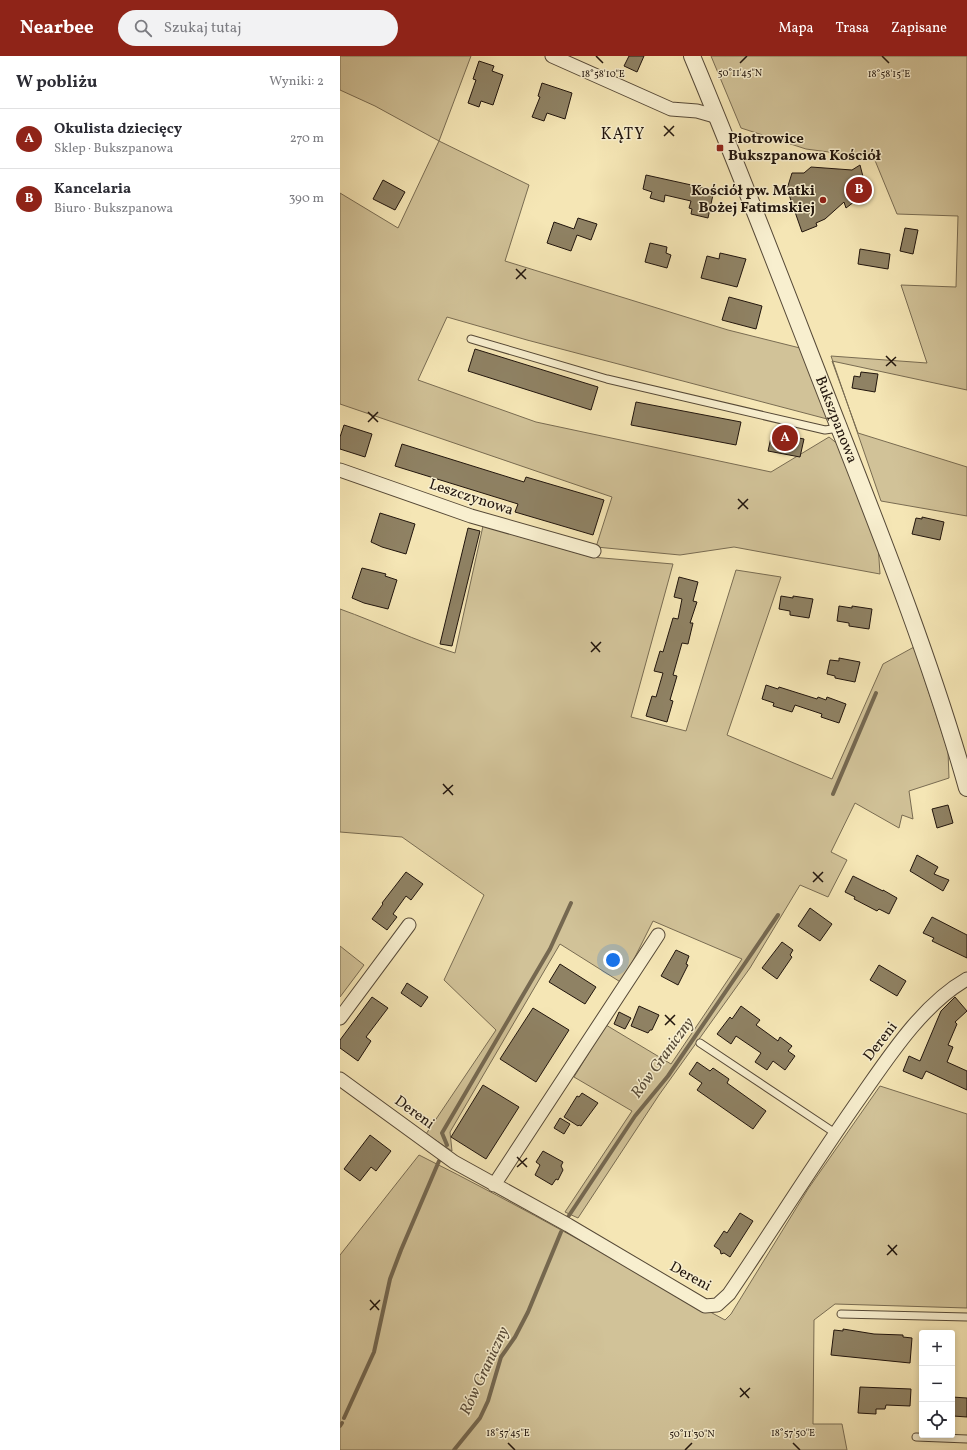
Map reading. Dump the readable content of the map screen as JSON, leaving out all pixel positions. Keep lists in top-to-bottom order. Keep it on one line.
{"streets":{"street":["Bukszpanowa","Leszczynowa","Dereni"]},"districts":["KĄTY"],"water":["Rów Graniczny"],"places":{"transit":["Piotrowice Bukszpanowa Kościół"],"other":["Kościół pw. Matki Bożej Fatimskiej"]},"page":{"header":"Nearbee","search":"Szukaj tutaj","nav":["Mapa","Trasa","Zapisane"],"heading":["W pobliżu","Wyniki: 2"],"list":[{"mark":"A","name":"Okulista dziecięcy","note":"Sklep · Bukszpanowa","value":"270 m"},{"mark":"B","name":"Kancelaria","note":"Biuro · Bukszpanowa","value":"390 m"}],"pins":["B","A"],"map_buttons":["+","−"]},"coordinates":["50°11'45\"N","18°58'10\"E","18°58'15\"E","18°57'45\"E","18°57'50\"E","50°11'30\"N"]}
